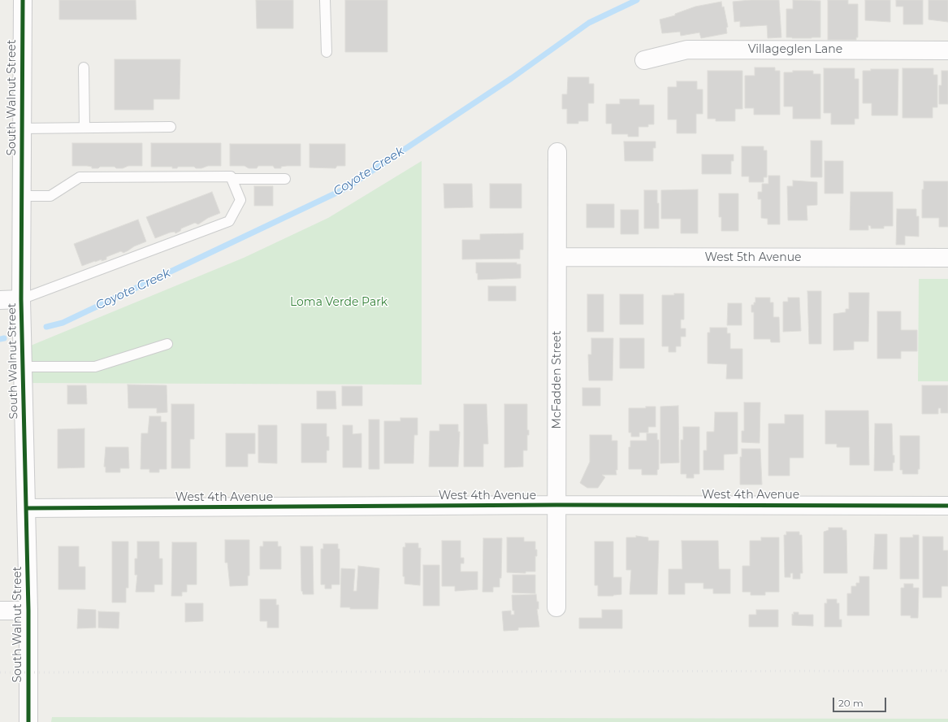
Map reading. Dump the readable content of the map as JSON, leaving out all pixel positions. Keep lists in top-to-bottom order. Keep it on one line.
{"streets":{"street":["Villageglen Lane","South Walnut Street","West 5th Avenue","McFadden Street","West 4th Avenue"]},"crossings":[["South Walnut Street","West 4th Avenue"],["West 5th Avenue","McFadden Street"],["McFadden Street","West 4th Avenue"]],"water":["Coyote Creek"],"parks":["Loma Verde Park"],"scale_bar":"20 m"}
